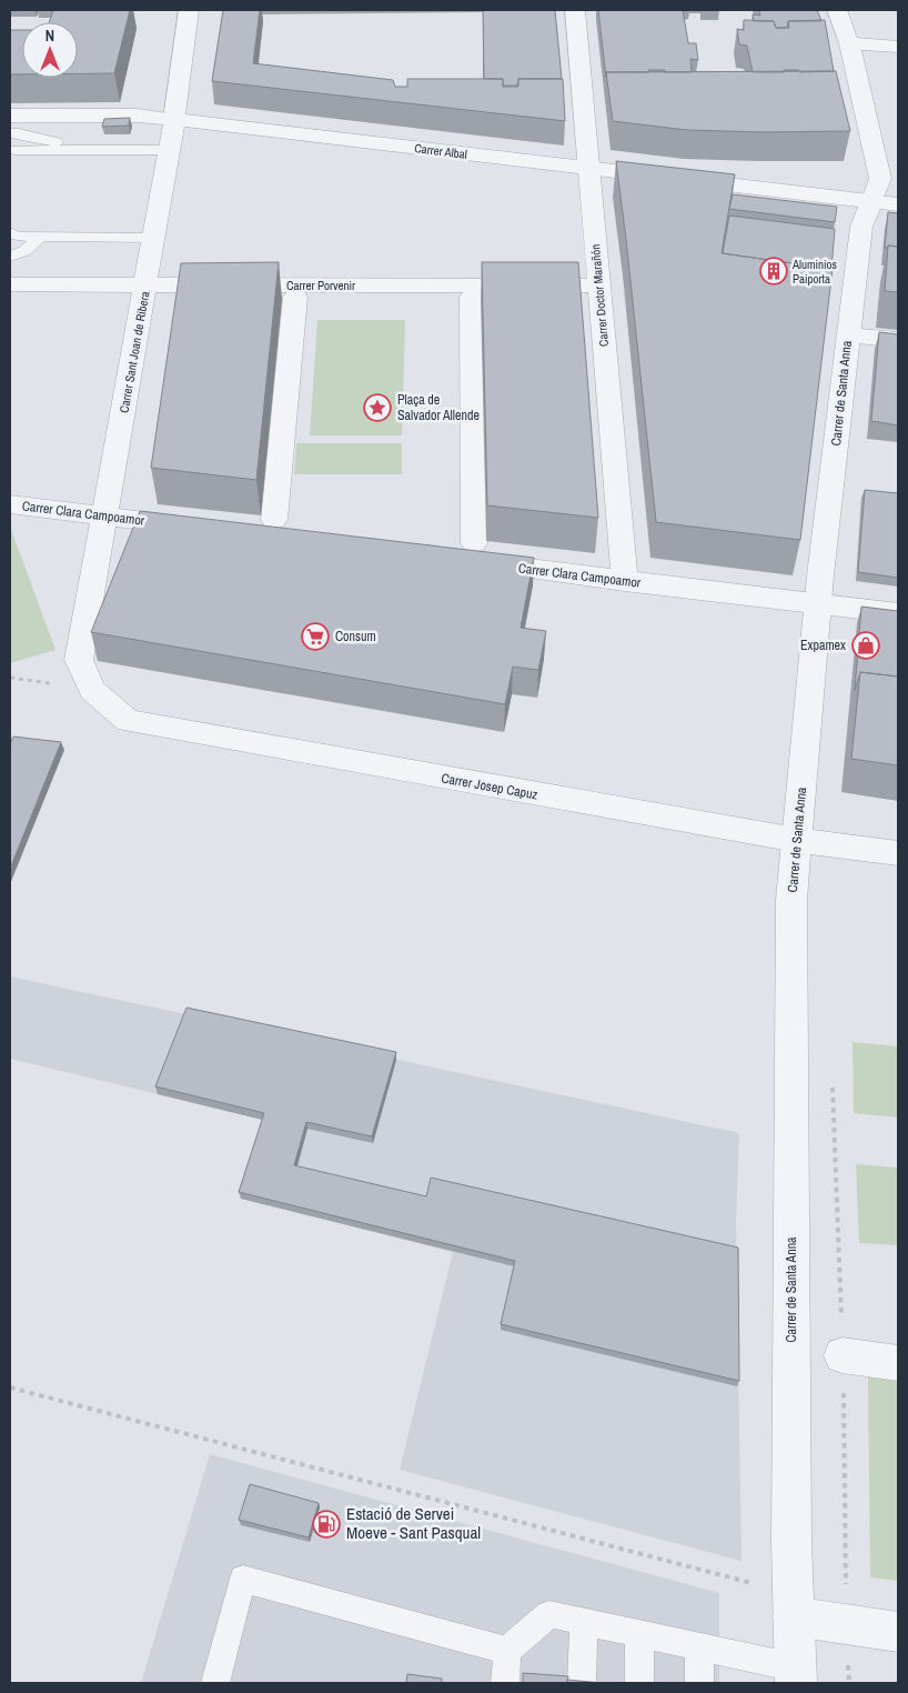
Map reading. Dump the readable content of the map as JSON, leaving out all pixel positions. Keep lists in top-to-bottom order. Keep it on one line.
{"streets":{"street":["Carrer Albal","Carrer Porvenir","Carrer Doctor Marañón","Carrer Sant Joan de Ribera","Carrer de Santa Anna","Carrer Clara Campoamor","Carrer Josep Capuz"]},"crossings":[["Carrer Albal","Carrer Doctor Marañón"],["Carrer Albal","Carrer Sant Joan de Ribera"],["Carrer Albal","Carrer de Santa Anna"],["Carrer Porvenir","Carrer Doctor Marañón"],["Carrer Porvenir","Carrer Sant Joan de Ribera"],["Carrer Doctor Marañón","Carrer Clara Campoamor"],["Carrer Sant Joan de Ribera","Carrer Clara Campoamor"],["Carrer Sant Joan de Ribera","Carrer Josep Capuz"],["Carrer de Santa Anna","Carrer Clara Campoamor"],["Carrer de Santa Anna","Carrer Josep Capuz"]],"places":{"building":["Aluminios Paiporta"],"place":["Plaça de Salvador Allende"],"supermarket":["Consum"],"shop":["Expamex"],"fuel station":["Estació de Servei Moeve - Sant Pasqual"]},"north":"top"}
